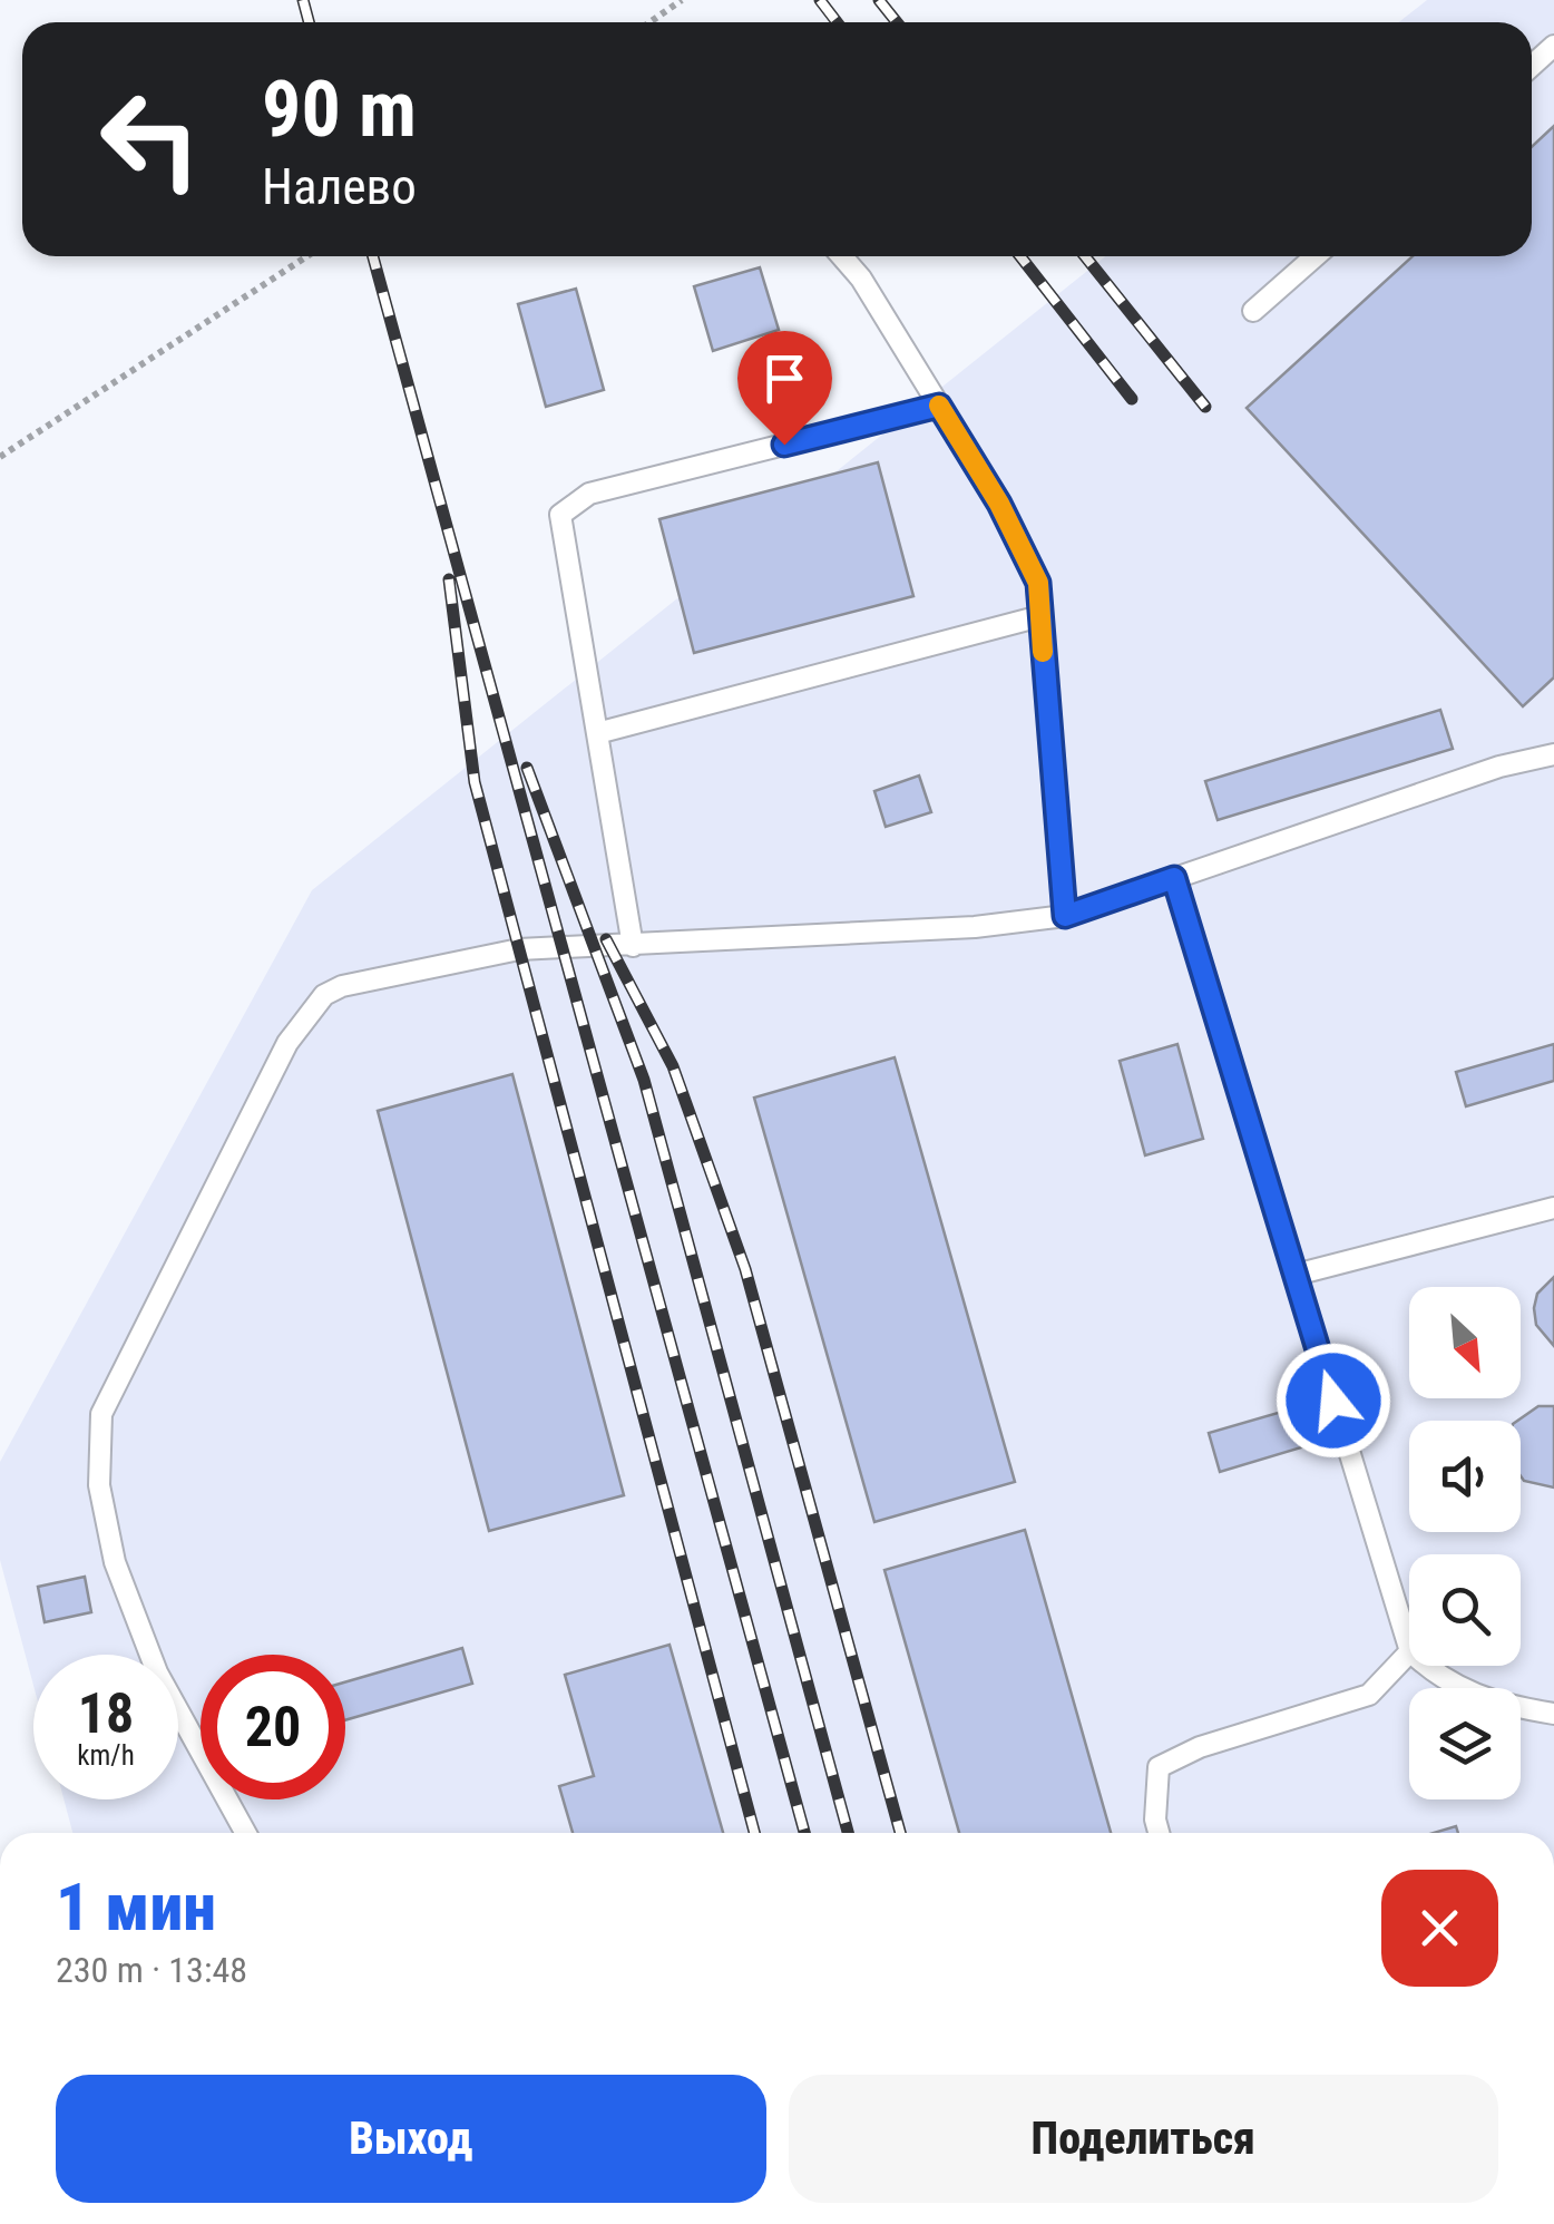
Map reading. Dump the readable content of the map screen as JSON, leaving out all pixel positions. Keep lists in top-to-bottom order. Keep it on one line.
{"north":"bottom right","page":{"turn":["90 m","Налево"],"speed":"18 km/h","limit":"20","heading":["1 мин","230 m · 13:48"],"buttons":["Выход","Поделиться"]}}
